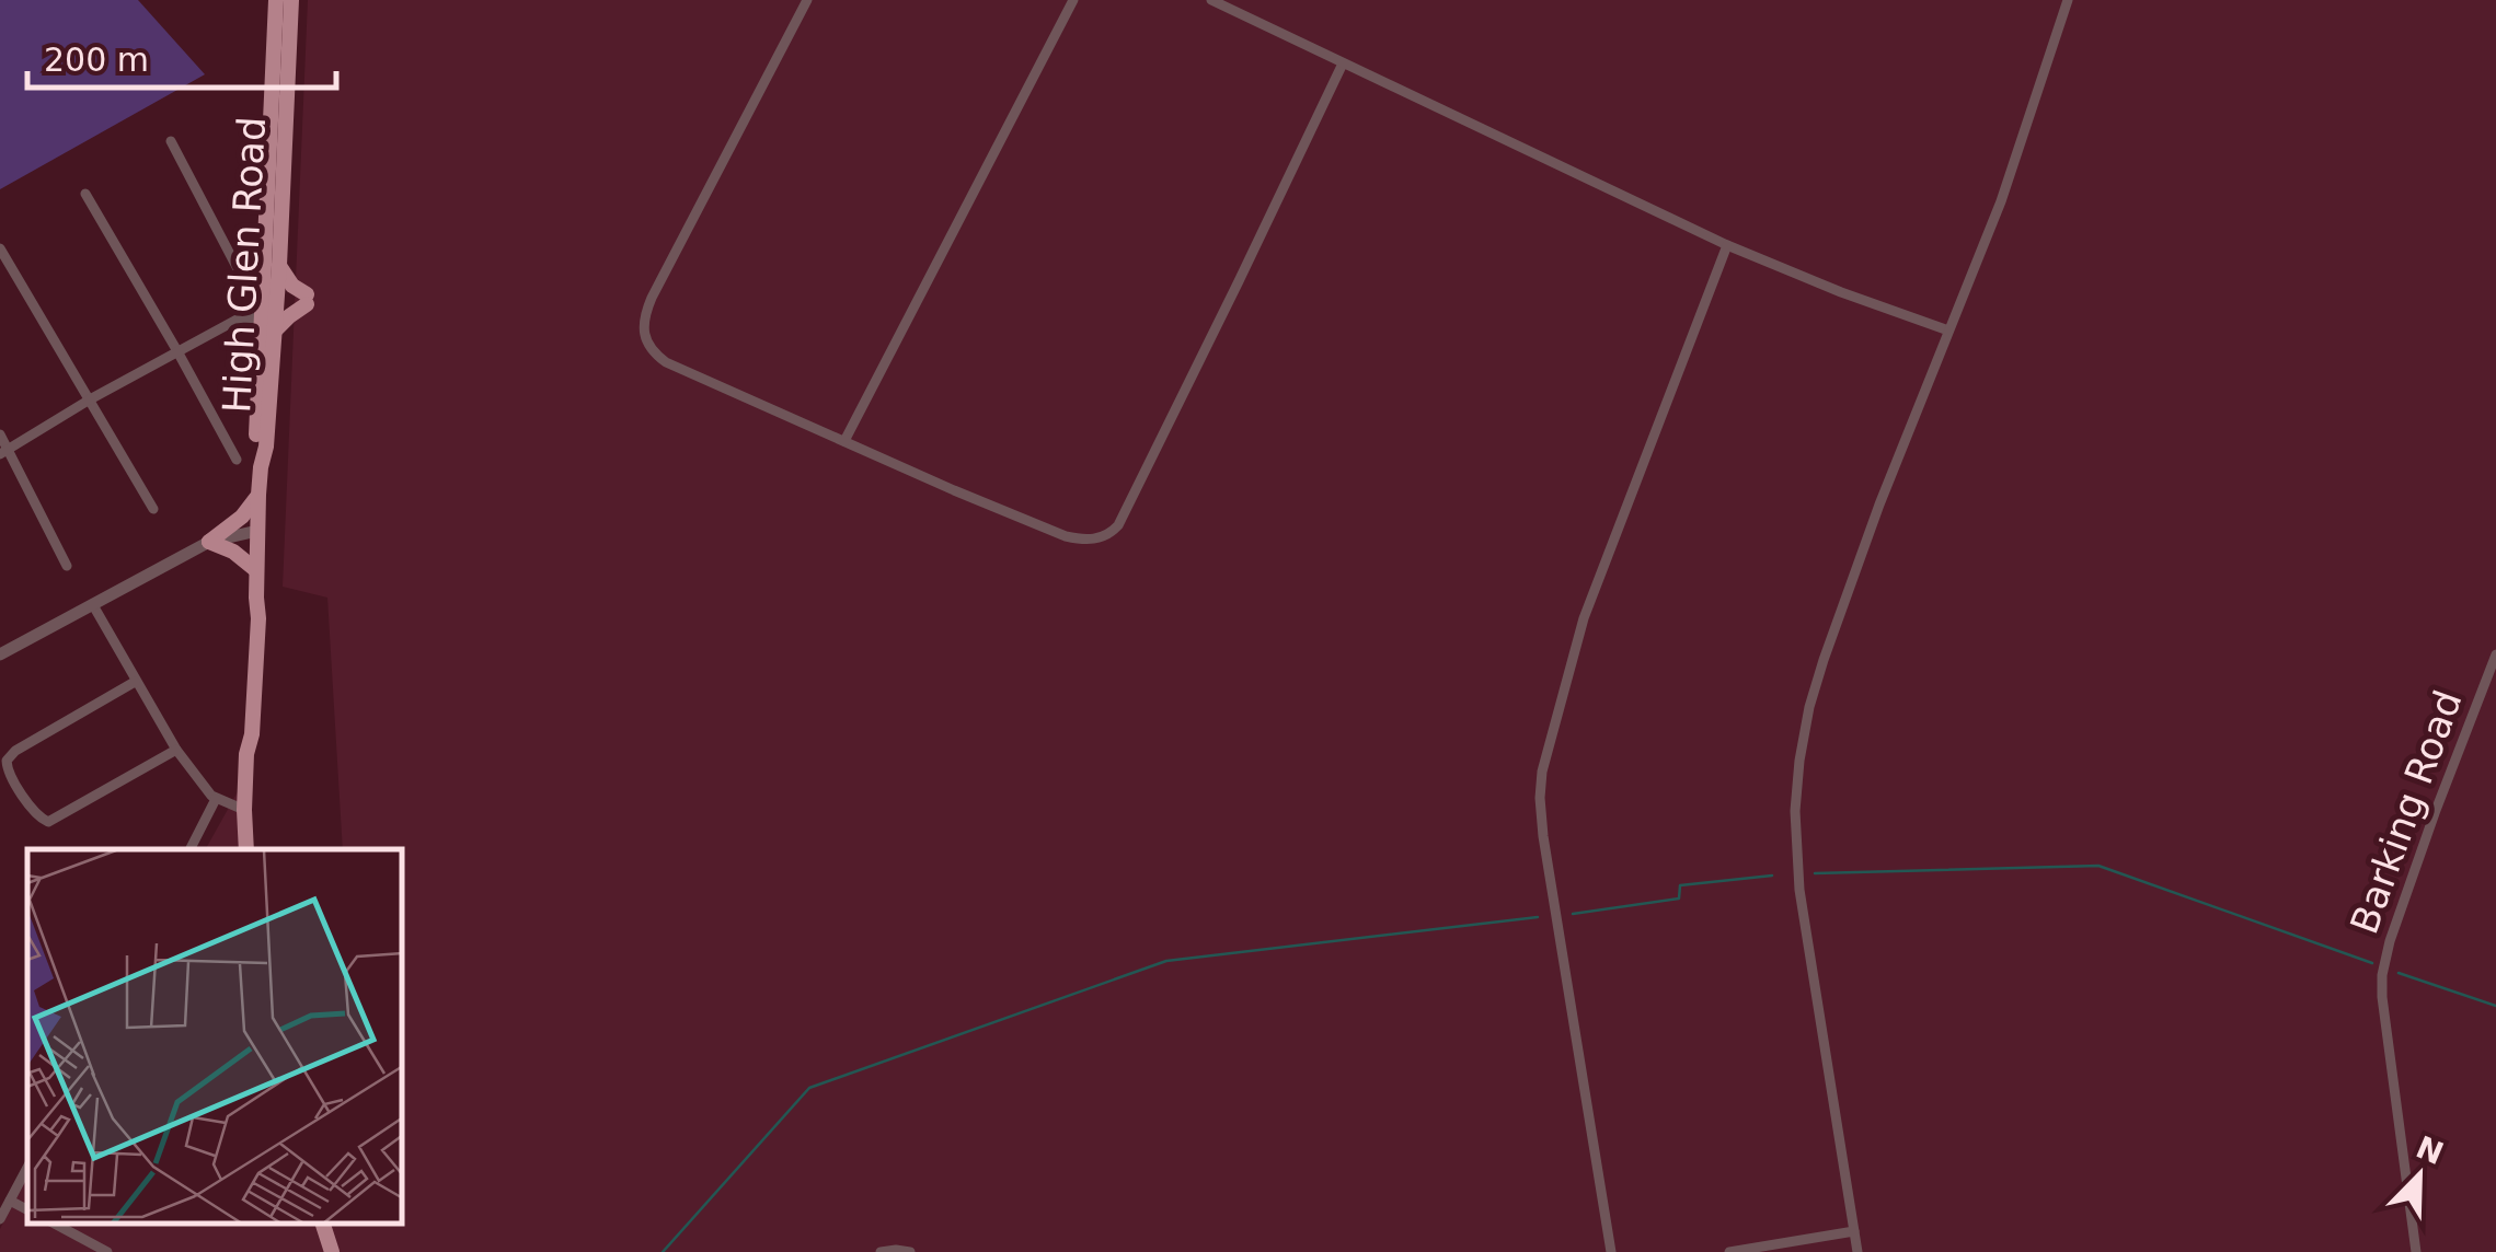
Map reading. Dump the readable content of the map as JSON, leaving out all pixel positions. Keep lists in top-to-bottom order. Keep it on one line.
{"streets":{"main road":["High Glen Road"],"street":["Barking Road"]},"scale_bar":"200 m","north":"top right"}
